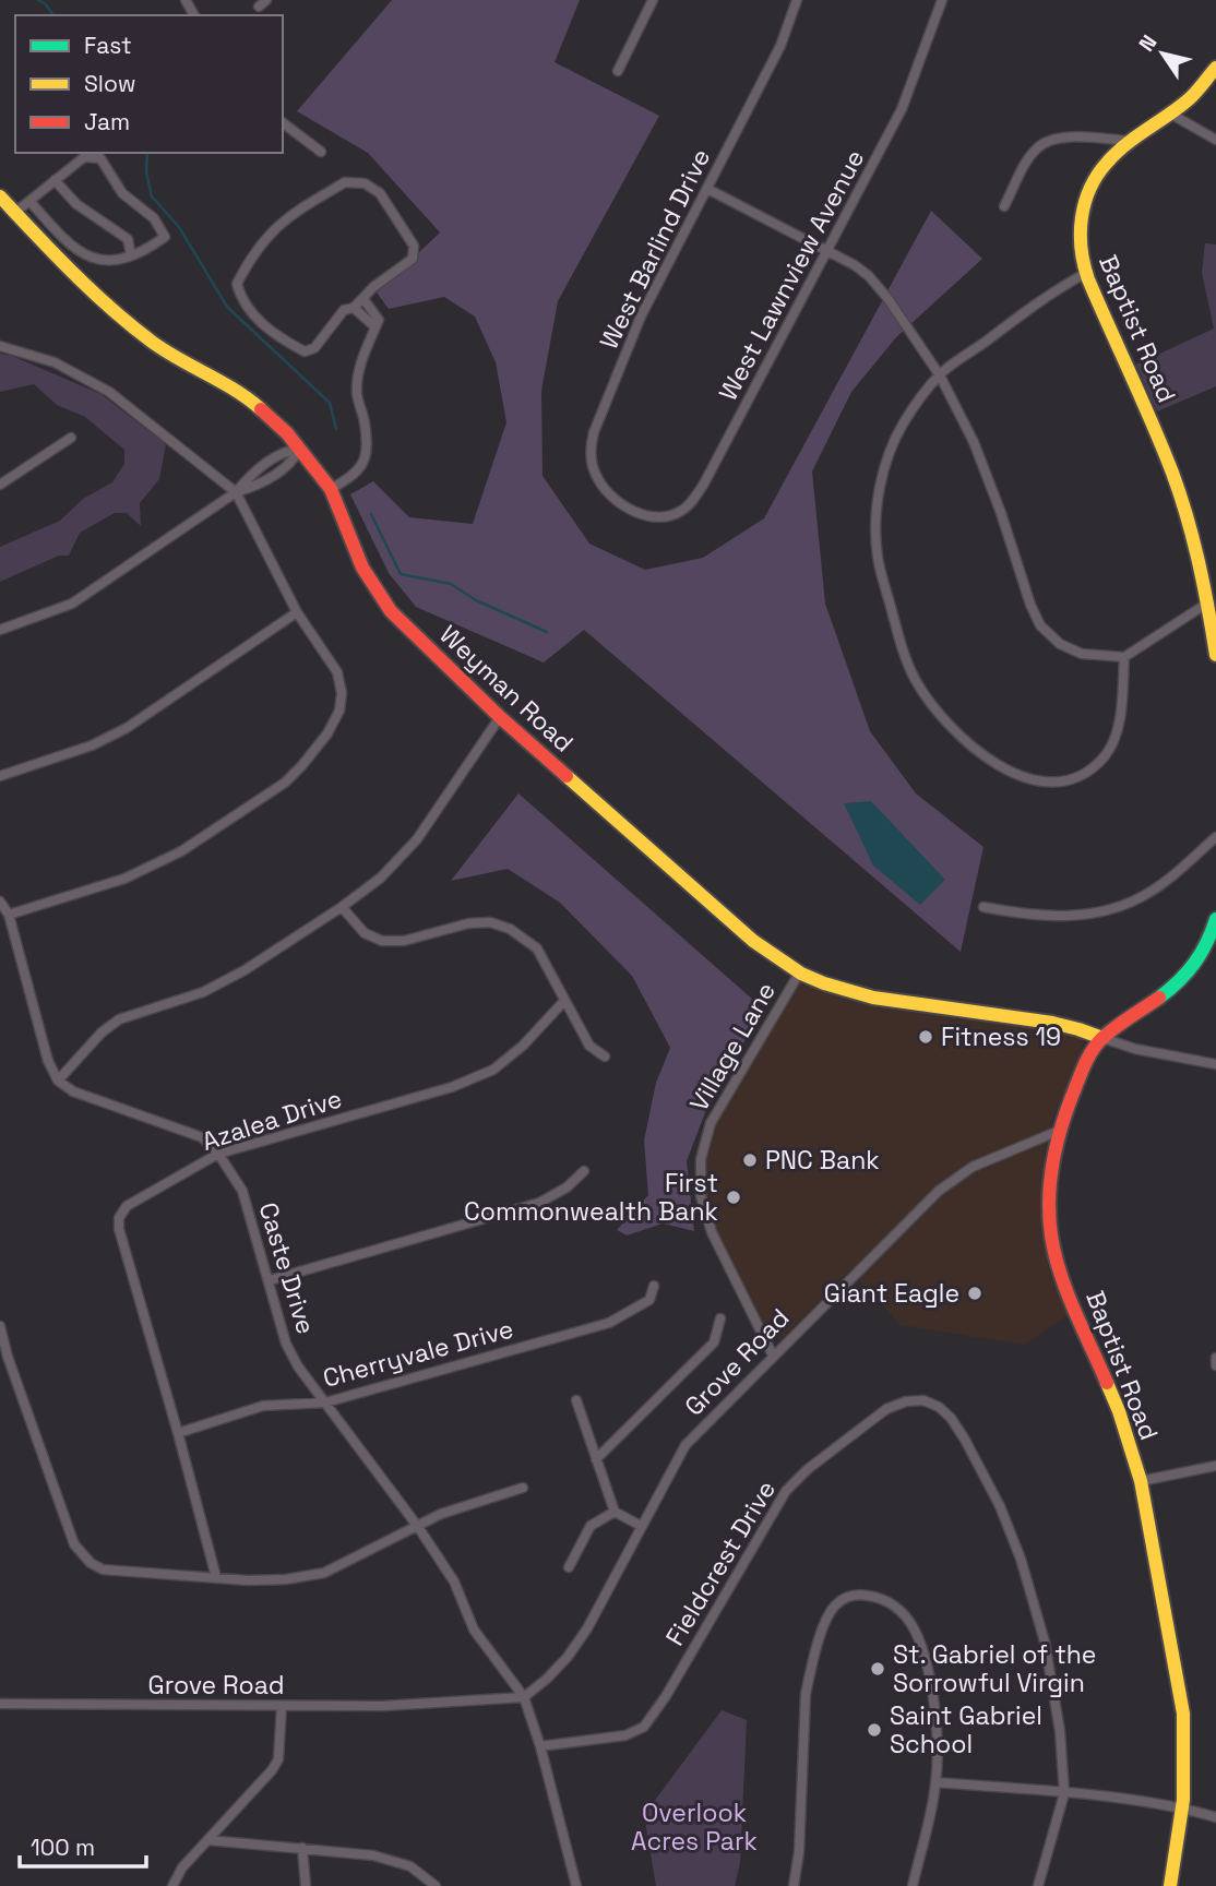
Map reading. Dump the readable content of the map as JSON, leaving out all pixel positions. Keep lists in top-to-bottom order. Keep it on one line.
{"streets":{"main road":["Baptist Road","Weyman Road"],"street":["West Barlind Drive","West Lawnview Avenue","Village Lane","Azalea Drive","Caste Drive","Cherryvale Drive","Grove Road","Fieldcrest Drive"]},"crossings":[["West Barlind Drive","West Lawnview Avenue"],["Baptist Road","Weyman Road"],["Baptist Road","Grove Road"],["Weyman Road","Village Lane"],["Village Lane","Grove Road"],["Azalea Drive","Caste Drive"],["Azalea Drive","Cherryvale Drive"],["Caste Drive","Cherryvale Drive"],["Caste Drive","Grove Road"],["Caste Drive","Fieldcrest Drive"]],"parks":["Overlook Acres Park"],"places":["Fitness 19","PNC Bank","First Commonwealth Bank","Giant Eagle","St. Gabriel of the Sorrowful Virgin","Saint Gabriel School"],"legend":["Fast","Slow","Jam"],"scale_bar":"100 m","north":"top left"}
